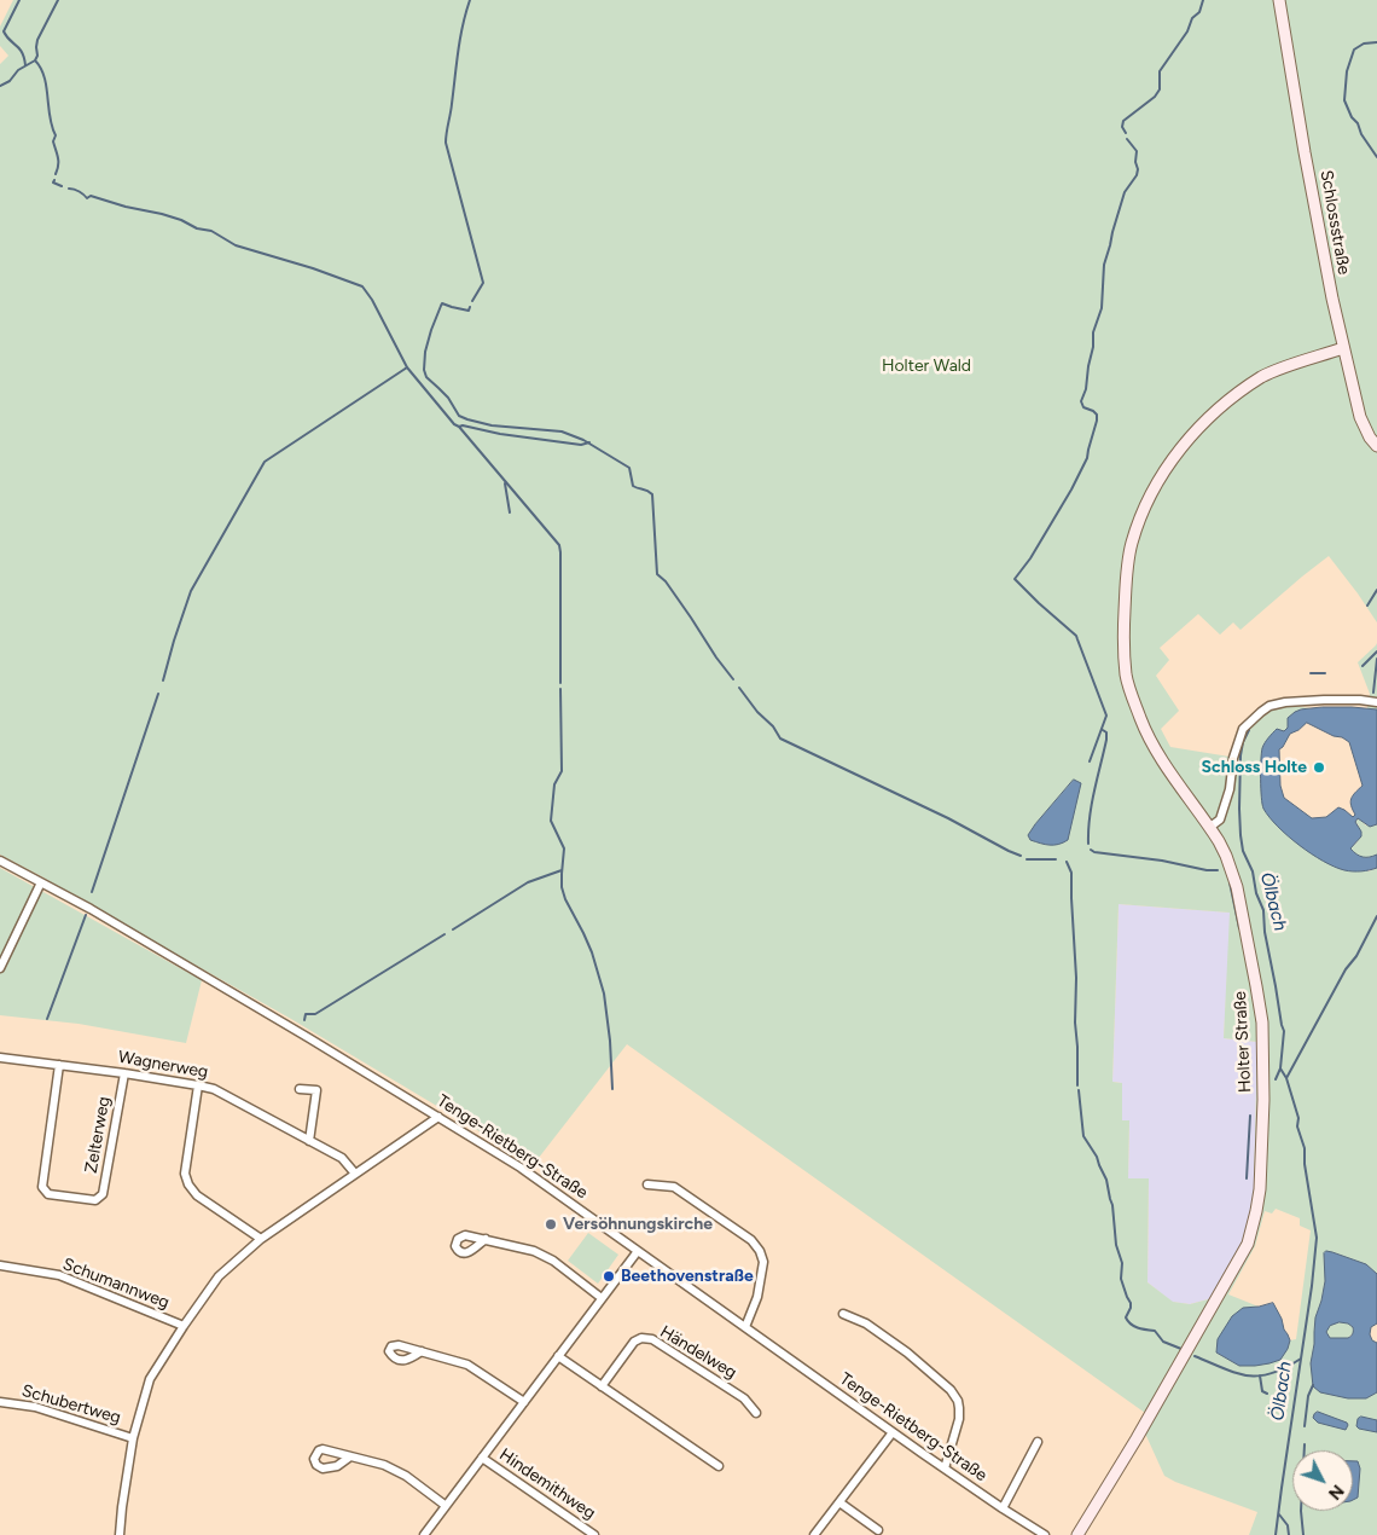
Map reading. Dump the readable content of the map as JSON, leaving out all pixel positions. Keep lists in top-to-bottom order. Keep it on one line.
{"streets":{"street":["Schlossstraße","Holter Straße","Wagnerweg","Zelterweg","Tenge-Rietberg-Straße","Schumannweg","Händelweg","Schubertweg","Hindemithweg"]},"crossings":[["Schlossstraße","Holter Straße"],["Wagnerweg","Zelterweg"]],"water":["Ölbach"],"parks":["Holter Wald"],"places":["Schloss Holte","Versöhnungskirche","Beethovenstraße"],"north":"bottom right"}
